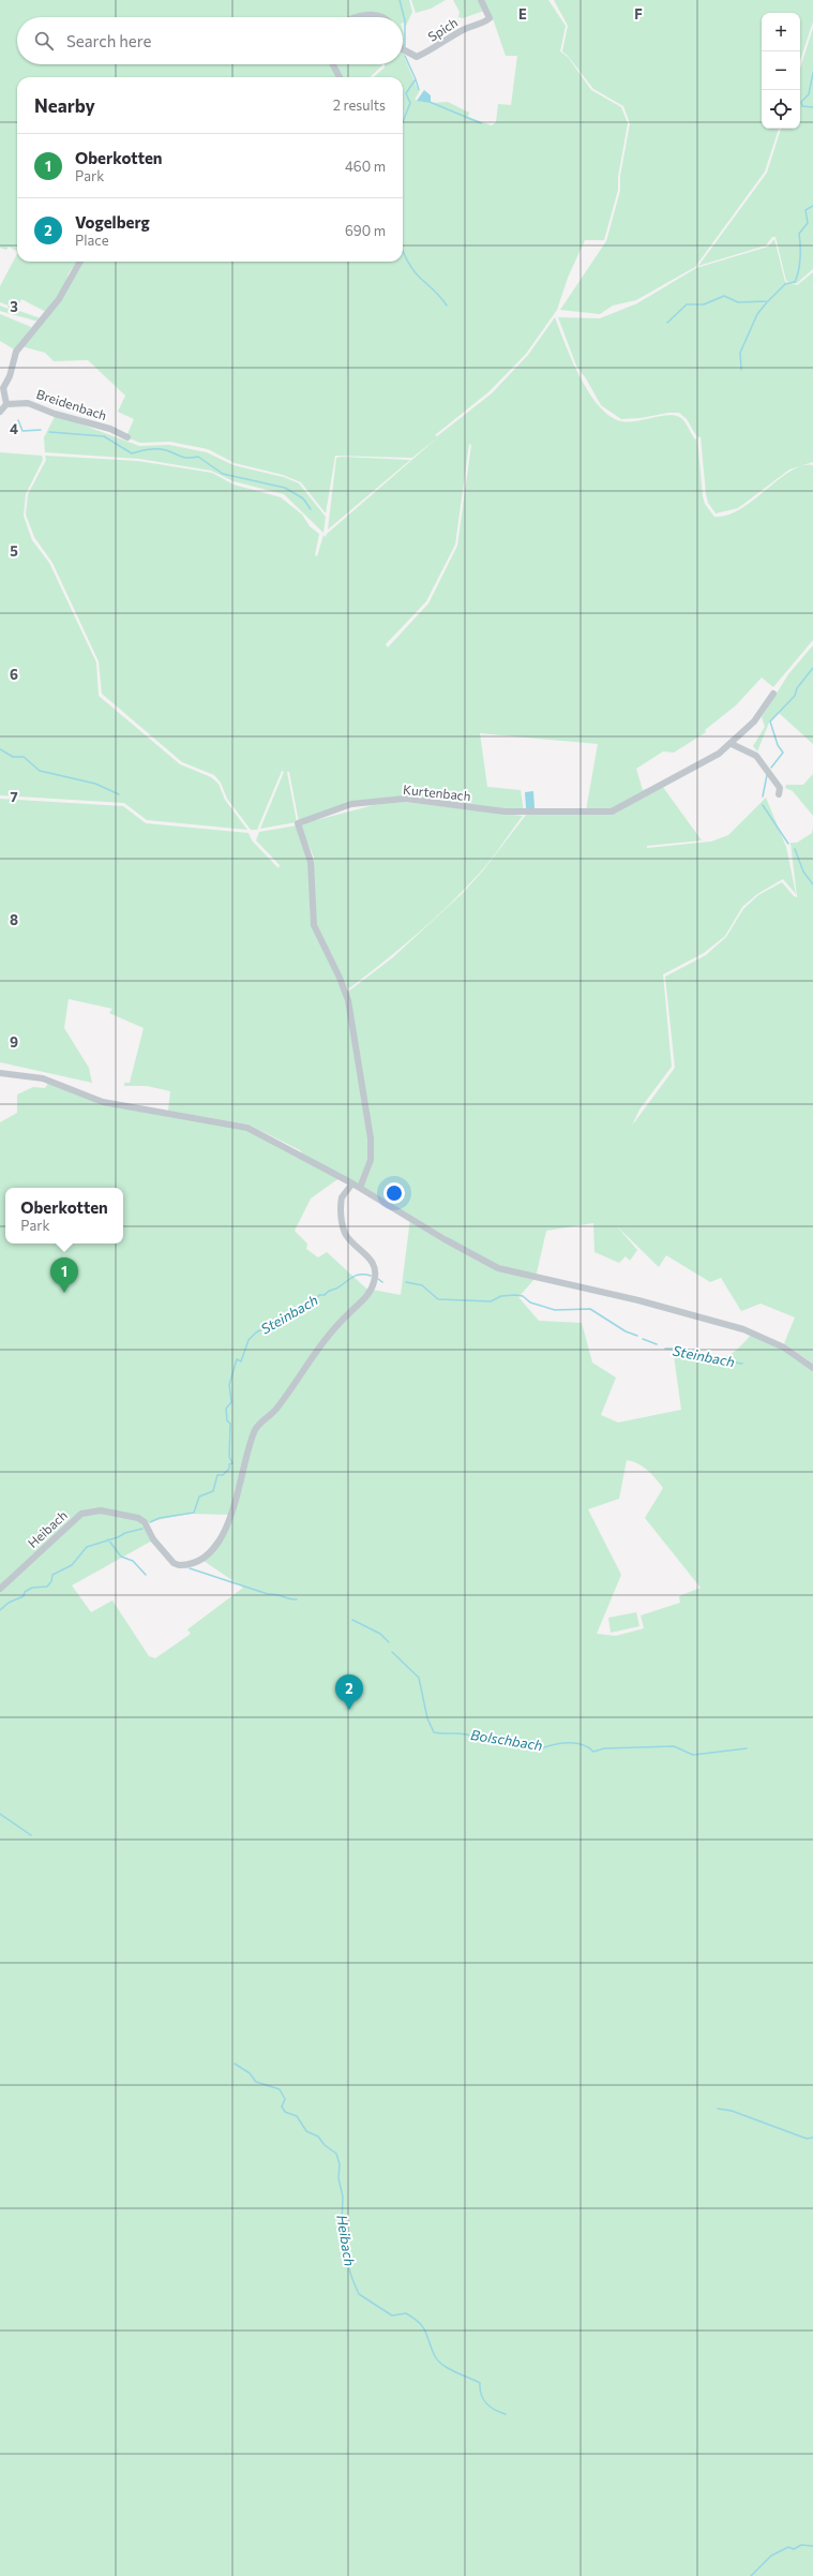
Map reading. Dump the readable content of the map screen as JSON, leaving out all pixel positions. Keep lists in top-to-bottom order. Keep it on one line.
{"streets":{"street":["Spich","Breidenbach","Kurtenbach","Heibach"]},"water":["Steinbach","Bolschbach","Heibach"],"page":{"map_buttons":["+","−"],"search":"Search here","heading":["Nearby","2 results"],"list":[{"mark":"1","name":"Oberkotten","note":"Park","value":"460 m"},{"mark":"2","name":"Vogelberg","note":"Place","value":"690 m"}],"popup":["Oberkotten","Park"],"pins":["1","2"]},"grid":{"columns":["E","F"],"rows":["3","4","5","6","7","8","9"]}}
